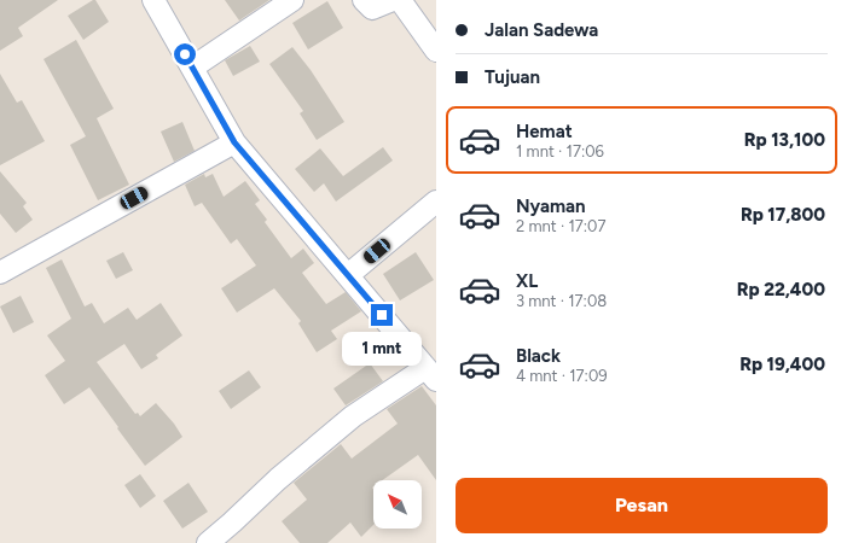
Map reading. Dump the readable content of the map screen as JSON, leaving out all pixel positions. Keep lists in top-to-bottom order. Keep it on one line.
{"north":"top left","page":{"banner":["Jalan Sadewa","Tujuan"],"list":[{"name":"Hemat","note":"1 mnt · 17:06","value":"Rp 13,100"},{"name":"Nyaman","note":"2 mnt · 17:07","value":"Rp 17,800"},{"name":"XL","note":"3 mnt · 17:08","value":"Rp 22,400"},{"name":"Black","note":"4 mnt · 17:09","value":"Rp 19,400"}],"bubble":"1 mnt","buttons":"Pesan"}}
